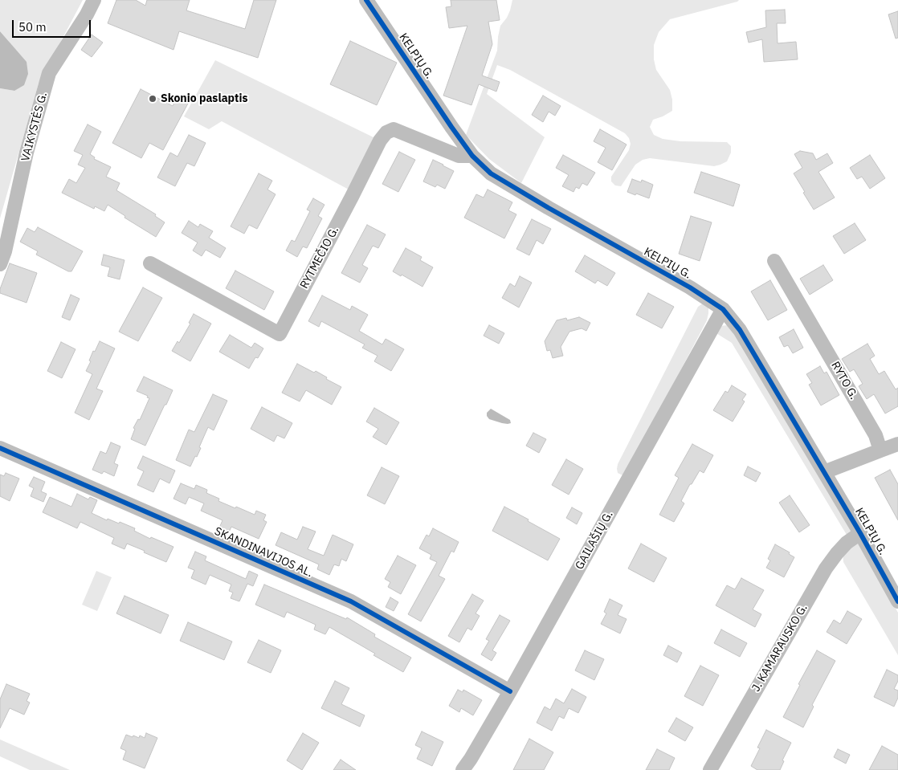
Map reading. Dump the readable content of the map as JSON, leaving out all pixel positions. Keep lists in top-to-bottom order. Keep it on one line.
{"streets":{"street":["KELPIŲ G.","VAIKYSTĖS G.","RYTMEČIO G.","RYTO G.","GAILAŠIŲ G.","SKANDINAVIJOS AL.","J. KAMARAUSKO G."]},"crossings":[["KELPIŲ G.","RYTMEČIO G."],["KELPIŲ G.","GAILAŠIŲ G."],["KELPIŲ G.","J. KAMARAUSKO G."],["GAILAŠIŲ G.","SKANDINAVIJOS AL."]],"places":["Skonio paslaptis"],"scale_bar":"50 m"}
